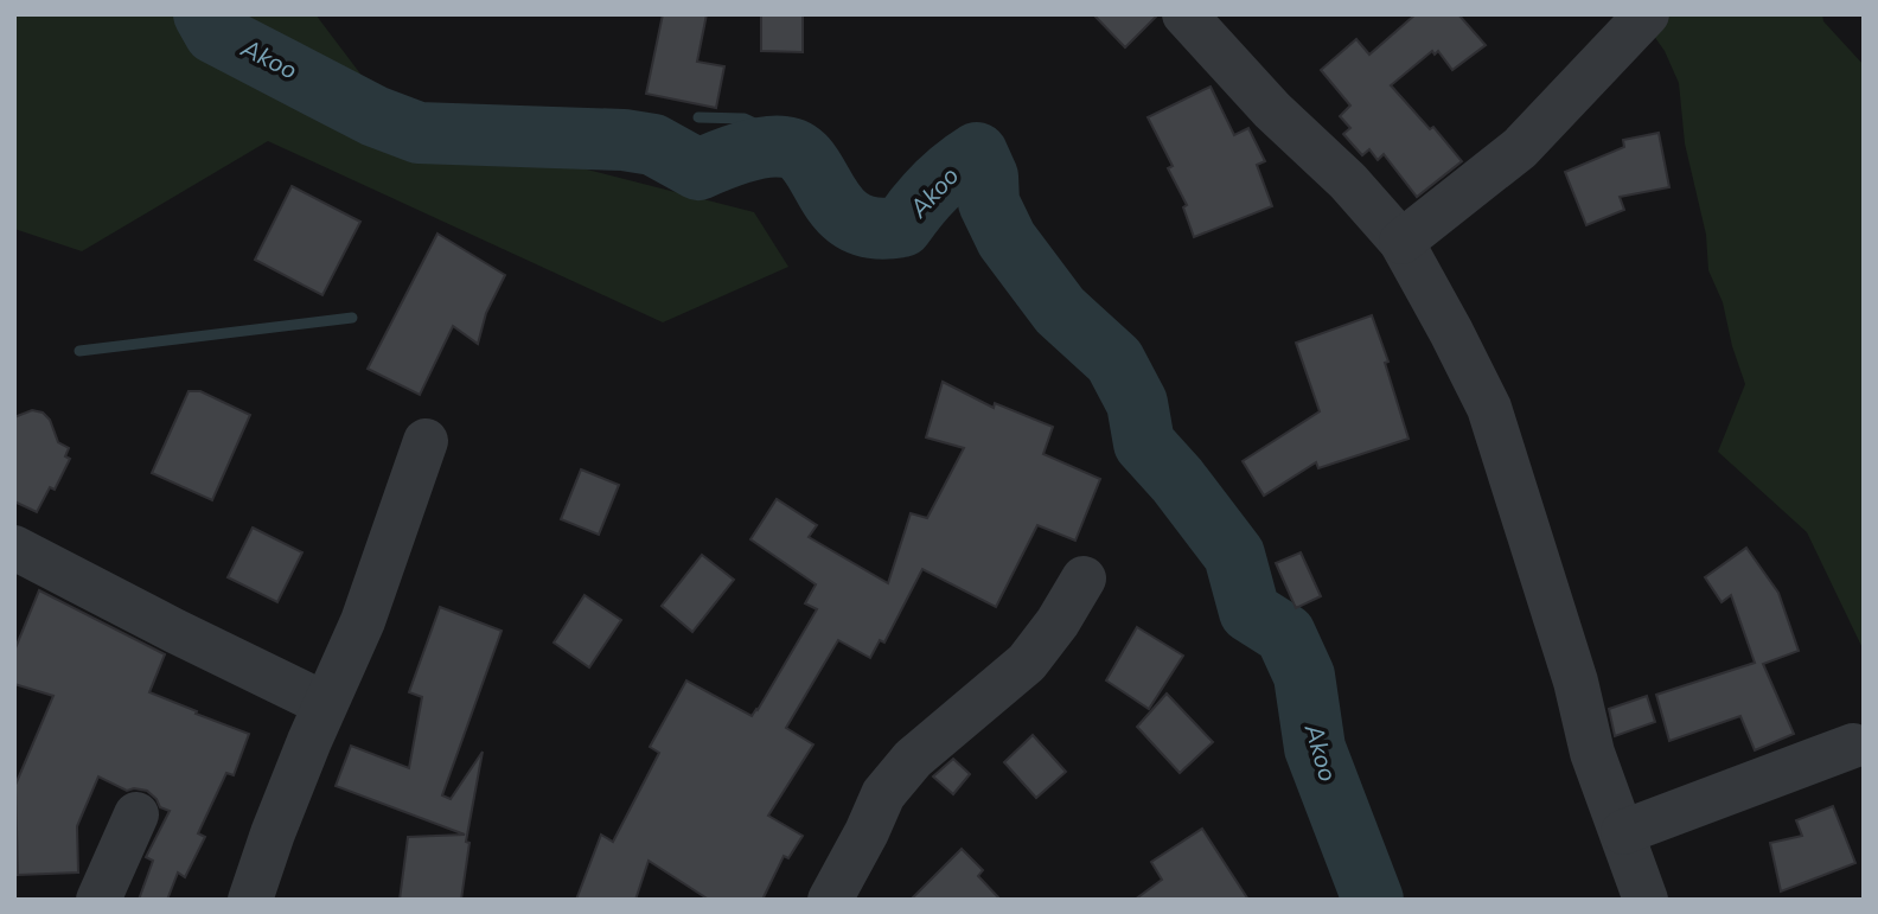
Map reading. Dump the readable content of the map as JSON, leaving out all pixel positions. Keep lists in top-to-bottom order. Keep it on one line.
{"water":["Akoo"]}
